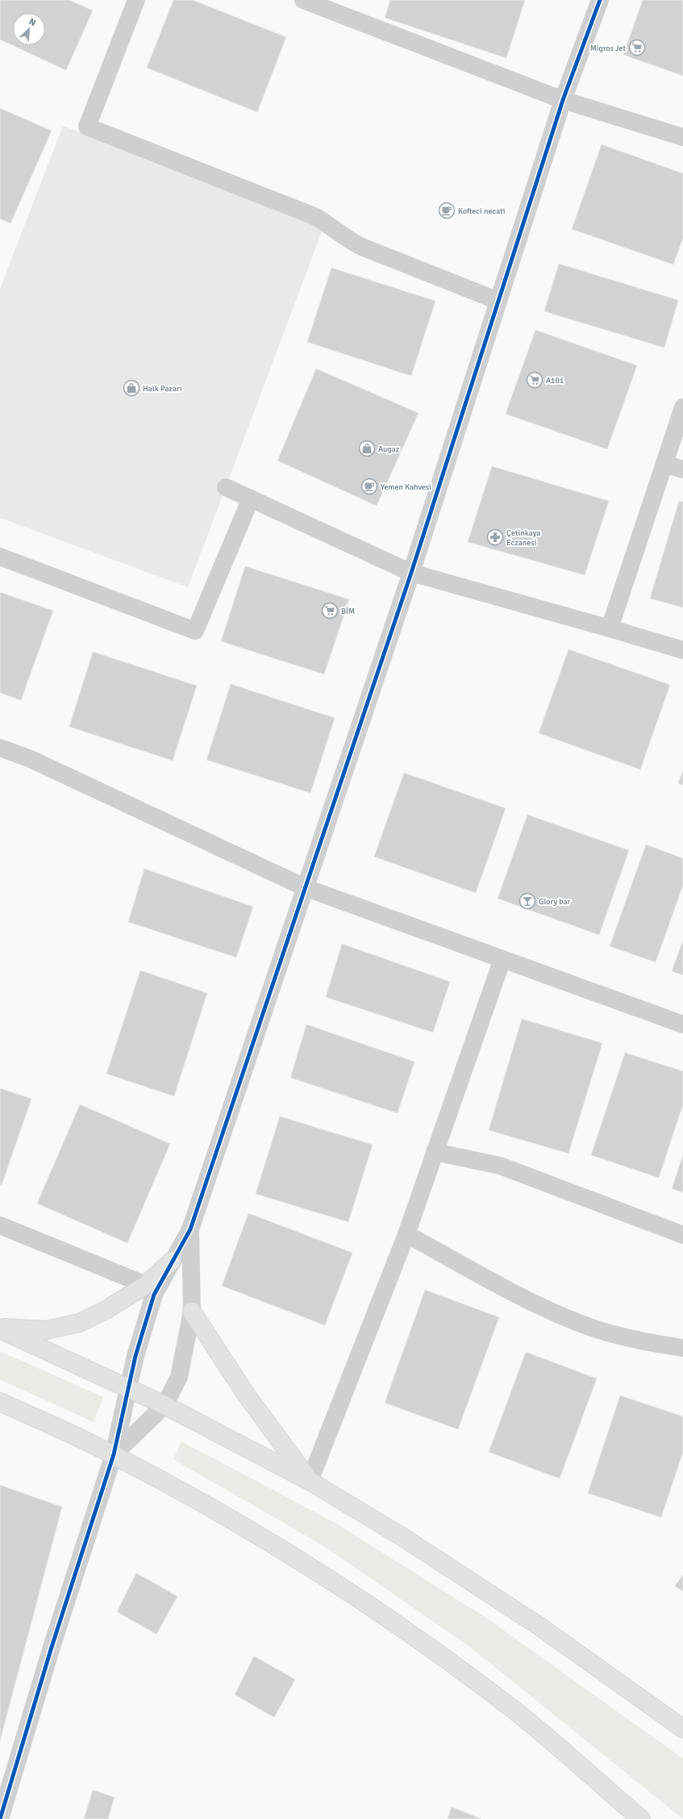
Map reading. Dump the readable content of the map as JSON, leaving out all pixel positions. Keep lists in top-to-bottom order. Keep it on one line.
{"places":{"supermarket":["Migros Jet","A101","BİM"],"cafe":["Kofteci necati","Yemen Kahvesi"],"shop":["Halk Pazarı","Augaz"],"pharmacy":["Çetinkaya Eczanesi"],"bar":["Glory bar"]},"north":"top right"}
